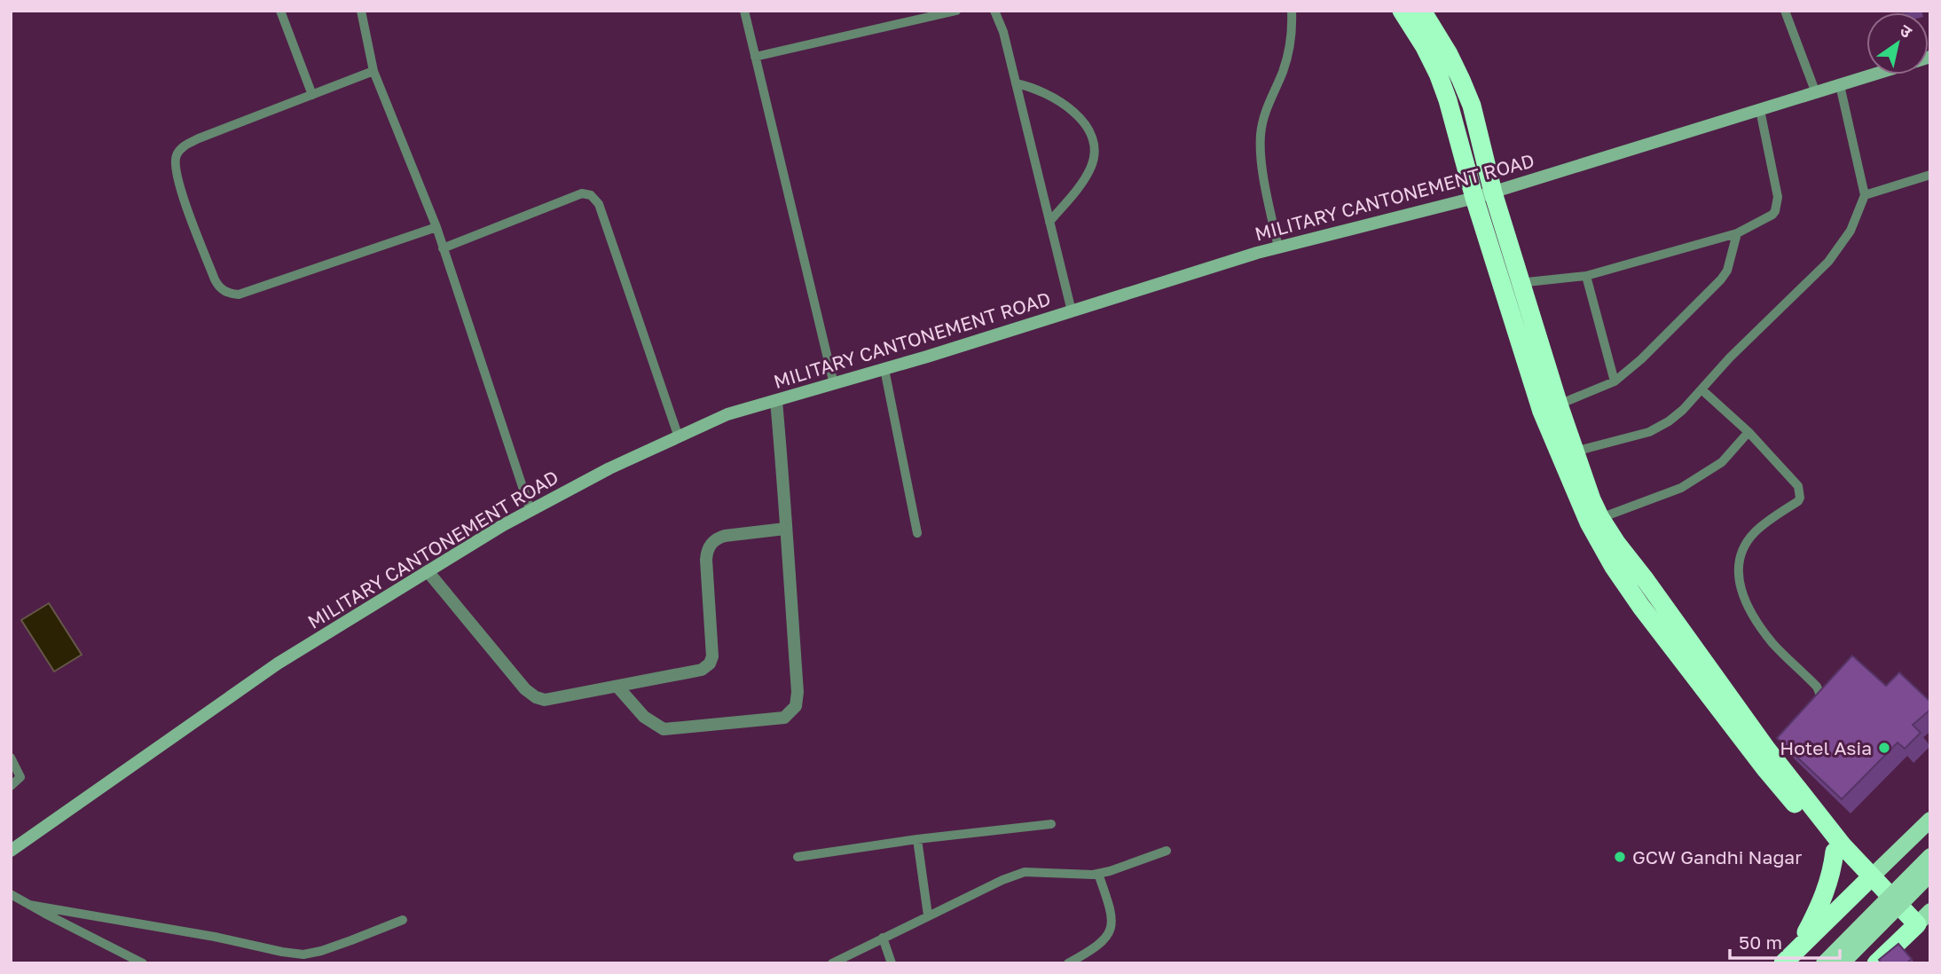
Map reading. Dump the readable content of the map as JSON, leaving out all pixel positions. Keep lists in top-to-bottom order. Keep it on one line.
{"streets":{"street":["MILITARY CANTONEMENT ROAD"]},"places":["Hotel Asia","GCW Gandhi Nagar"],"scale_bar":"50 m","north":"top right"}
